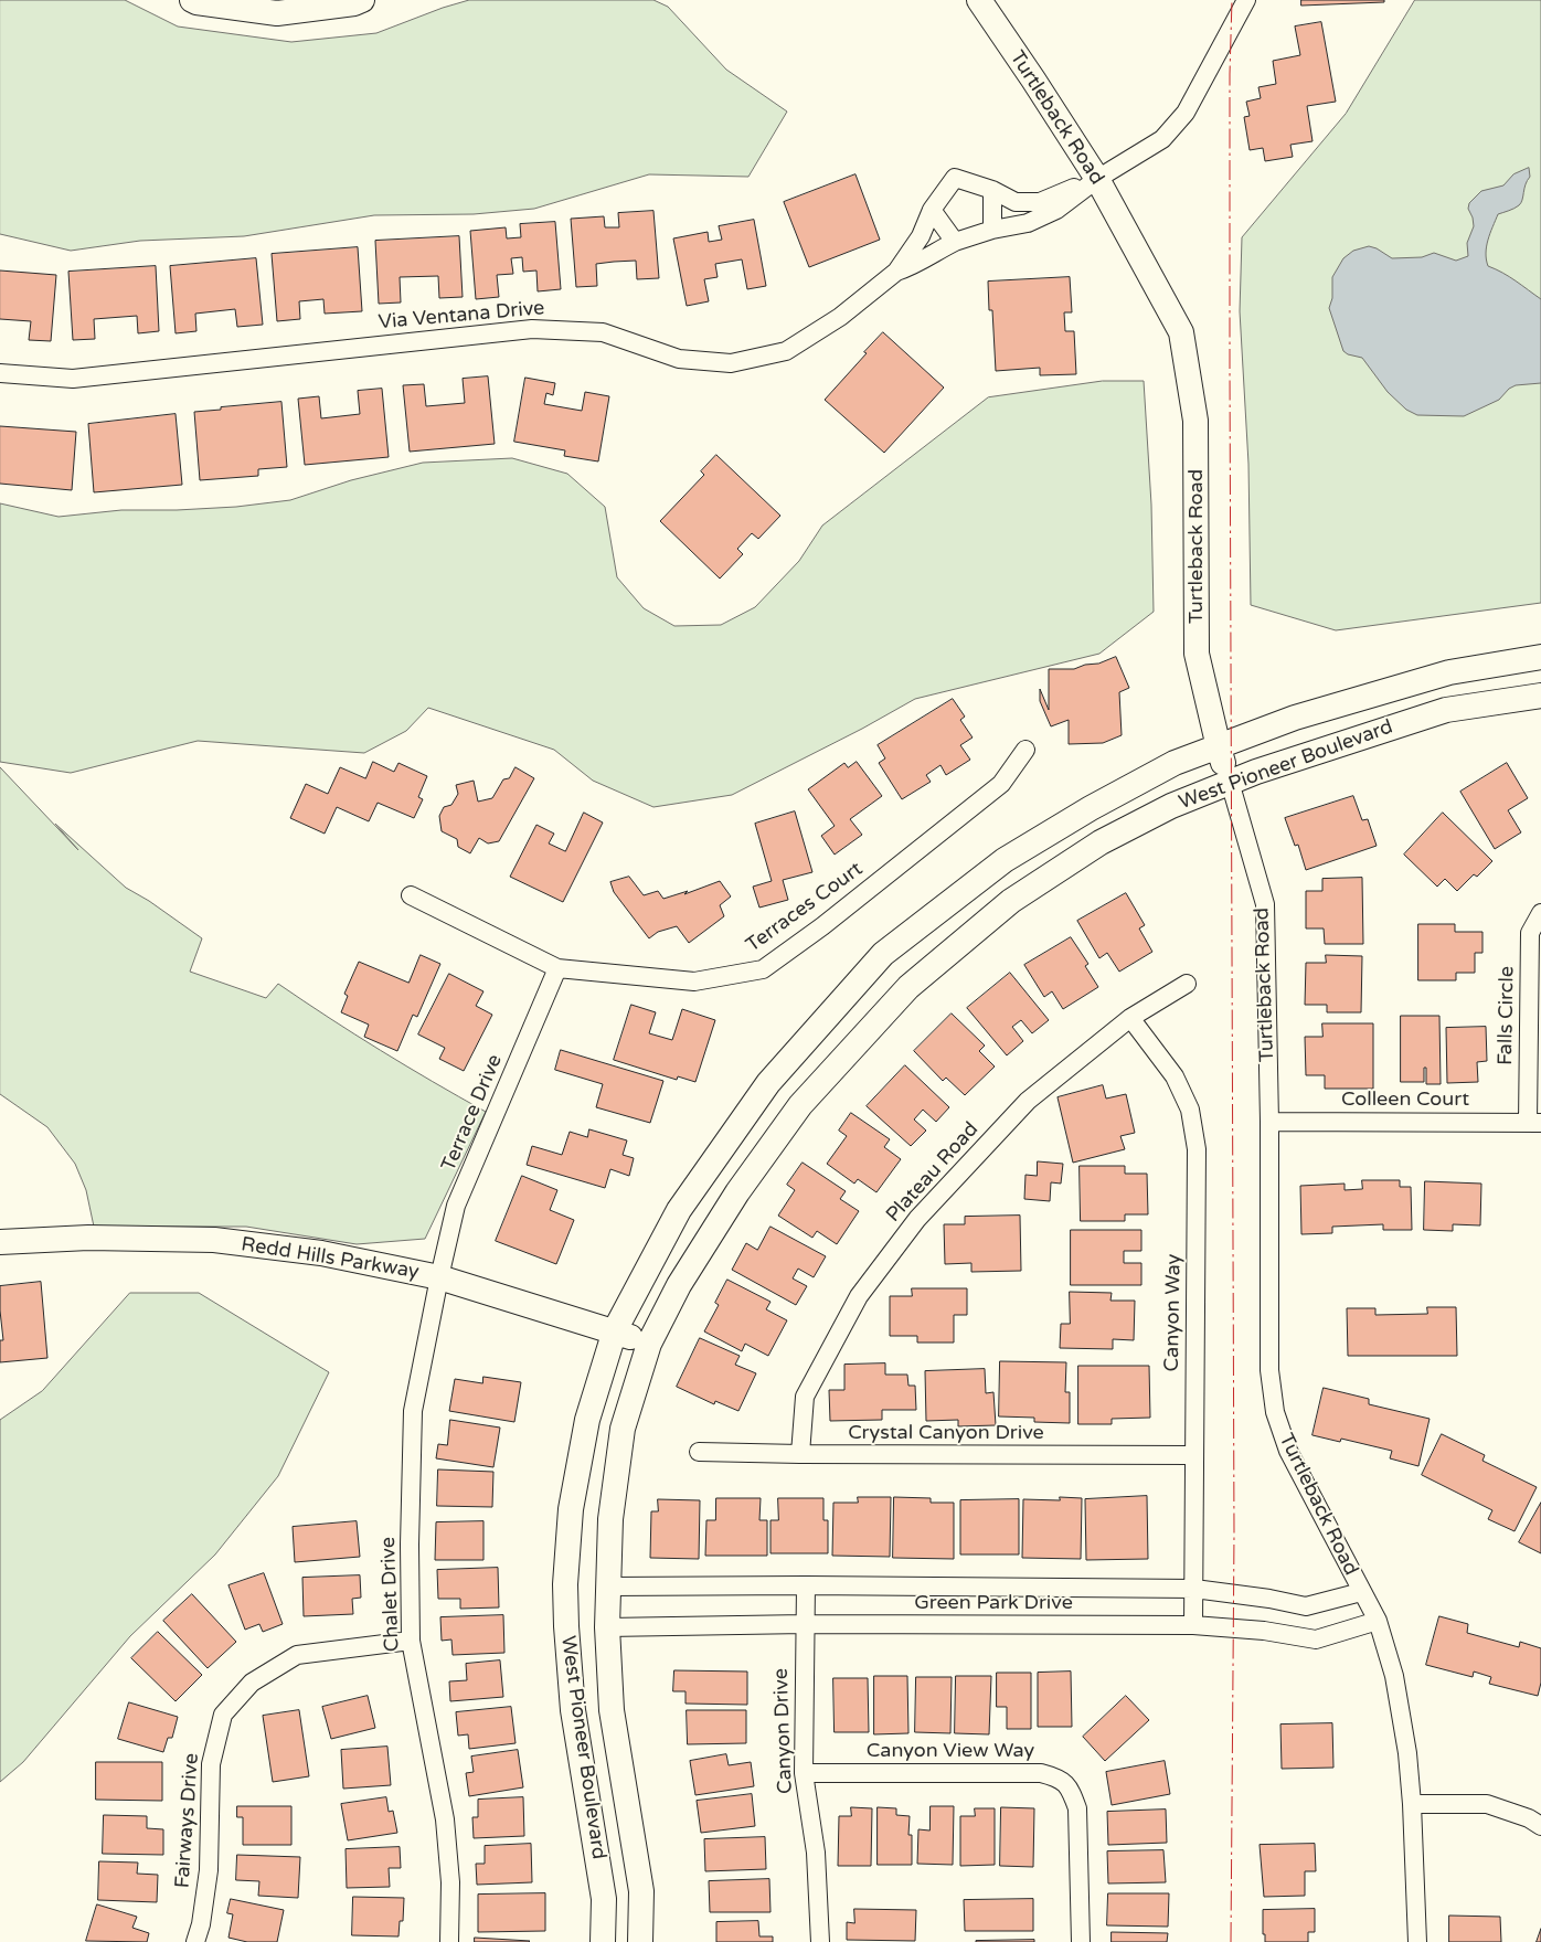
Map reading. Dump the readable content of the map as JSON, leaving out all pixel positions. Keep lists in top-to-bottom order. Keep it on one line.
{"streets":{"main road":["Turtleback Road","West Pioneer Boulevard","Redd Hills Parkway"],"street":["Via Ventana Drive","Terraces Court","Falls Circle","Colleen Court","Terrace Drive","Plateau Road","Canyon Way","Crystal Canyon Drive","Chalet Drive","Green Park Drive","Canyon Drive","Canyon View Way","Fairways Drive"]},"crossings":[["Turtleback Road","West Pioneer Boulevard"],["Turtleback Road","Colleen Court"],["Turtleback Road","Green Park Drive"],["West Pioneer Boulevard","Redd Hills Parkway"],["West Pioneer Boulevard","Green Park Drive"],["Terraces Court","Terrace Drive"],["Falls Circle","Colleen Court"],["Terrace Drive","Redd Hills Parkway"],["Terrace Drive","Chalet Drive"],["Plateau Road","Canyon Way"],["Plateau Road","Crystal Canyon Drive"],["Redd Hills Parkway","Chalet Drive"],["Canyon Way","Crystal Canyon Drive"],["Canyon Way","Green Park Drive"],["Chalet Drive","Fairways Drive"],["Green Park Drive","Canyon Drive"],["Canyon Drive","Canyon View Way"]]}
